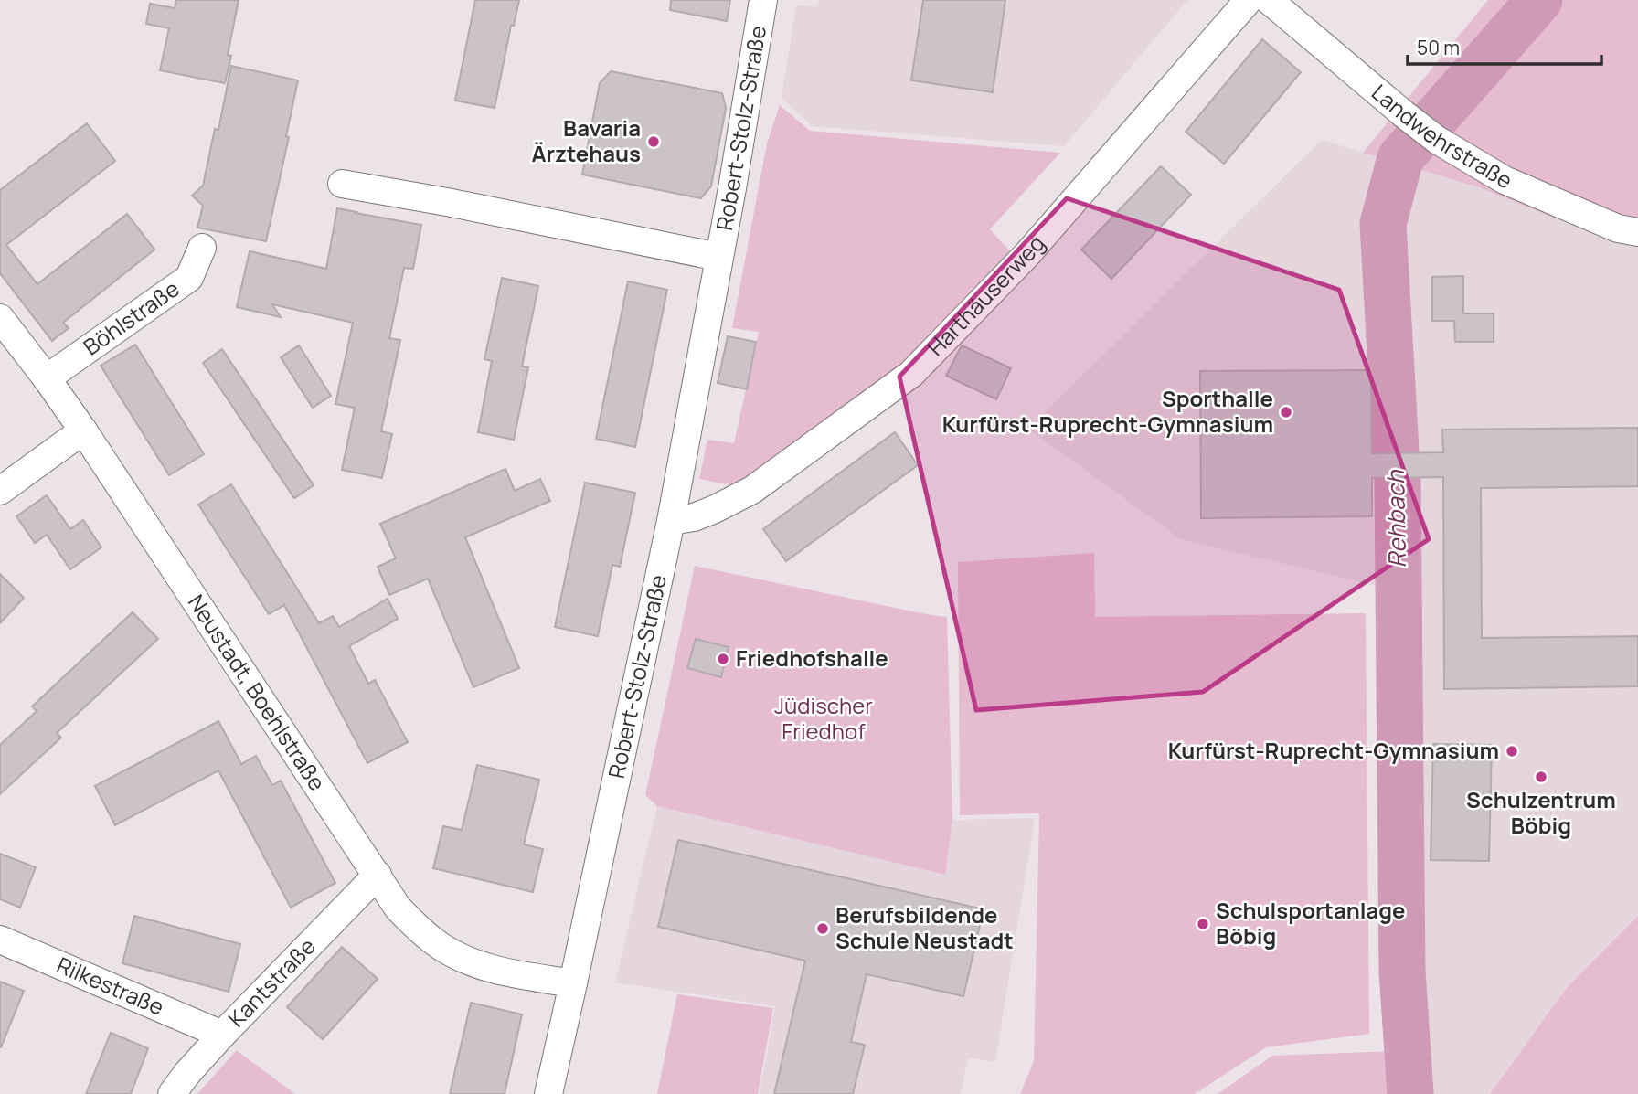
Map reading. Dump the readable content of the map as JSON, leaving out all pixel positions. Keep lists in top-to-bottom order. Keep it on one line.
{"streets":{"street":["Robert-Stolz-Straße","Landwehrstraße","Harthäuserweg","Böhlstraße","Neustadt, Boehlstraße","Kantstraße","Rilkestraße"]},"crossings":[["Robert-Stolz-Straße","Harthäuserweg"],["Robert-Stolz-Straße","Neustadt, Boehlstraße"],["Böhlstraße","Neustadt, Boehlstraße"],["Neustadt, Boehlstraße","Kantstraße"],["Kantstraße","Rilkestraße"]],"water":["Rehbach"],"parks":["Jüdischer Friedhof"],"places":["Bavaria Ärztehaus","Sporthalle Kurfürst-Ruprecht-Gymnasium","Friedhofshalle","Kurfürst-Ruprecht-Gymnasium","Schulzentrum Böbig","Schulsportanlage Böbig","Berufsbildende Schule Neustadt"],"scale_bar":"50 m"}
